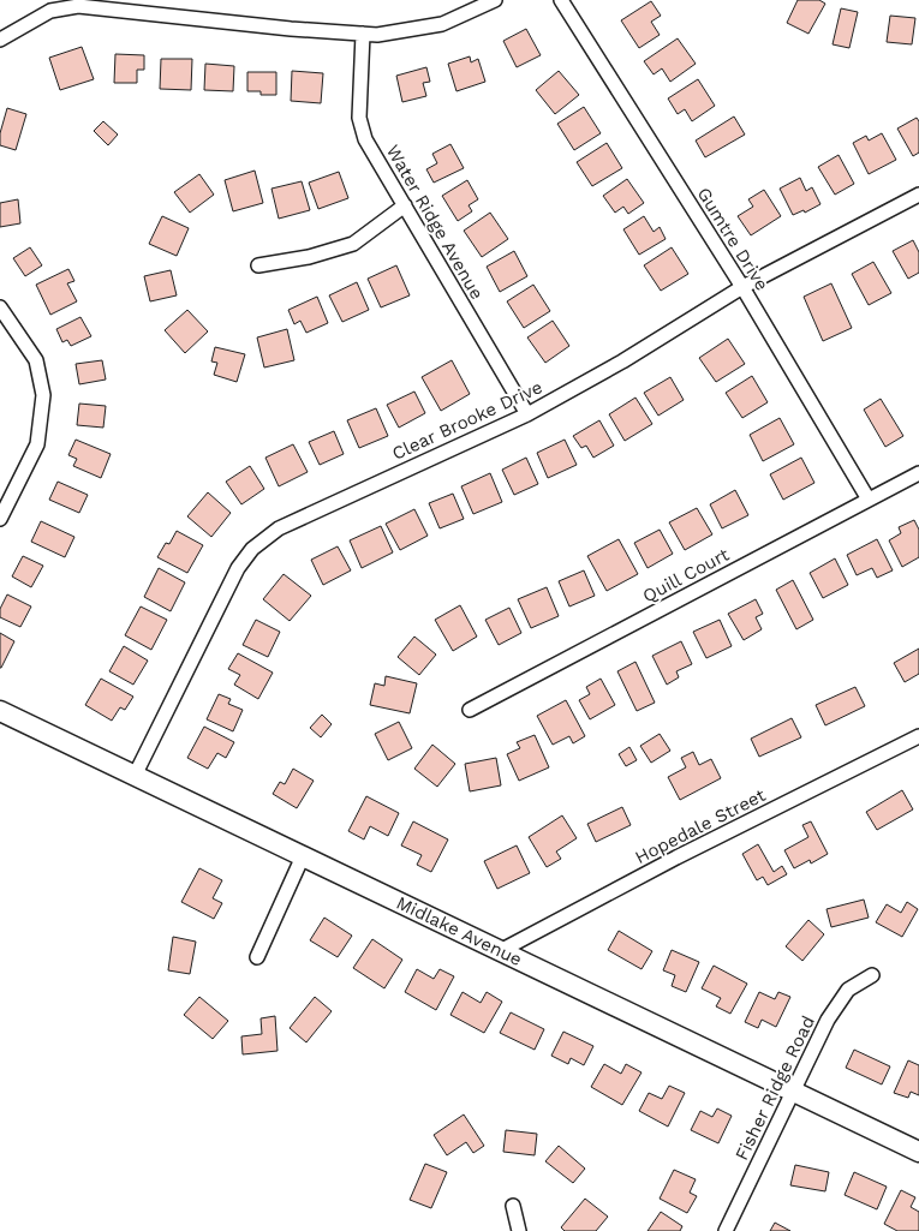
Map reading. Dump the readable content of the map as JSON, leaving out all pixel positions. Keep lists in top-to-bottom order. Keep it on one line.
{"streets":{"street":["Water Ridge Avenue","Gumtre Drive","Clear Brooke Drive","Quill Court","Hopedale Street","Midlake Avenue","Fisher Ridge Road"]},"crossings":[["Water Ridge Avenue","Clear Brooke Drive"],["Gumtre Drive","Clear Brooke Drive"],["Gumtre Drive","Quill Court"],["Clear Brooke Drive","Midlake Avenue"],["Hopedale Street","Midlake Avenue"],["Midlake Avenue","Fisher Ridge Road"]]}
